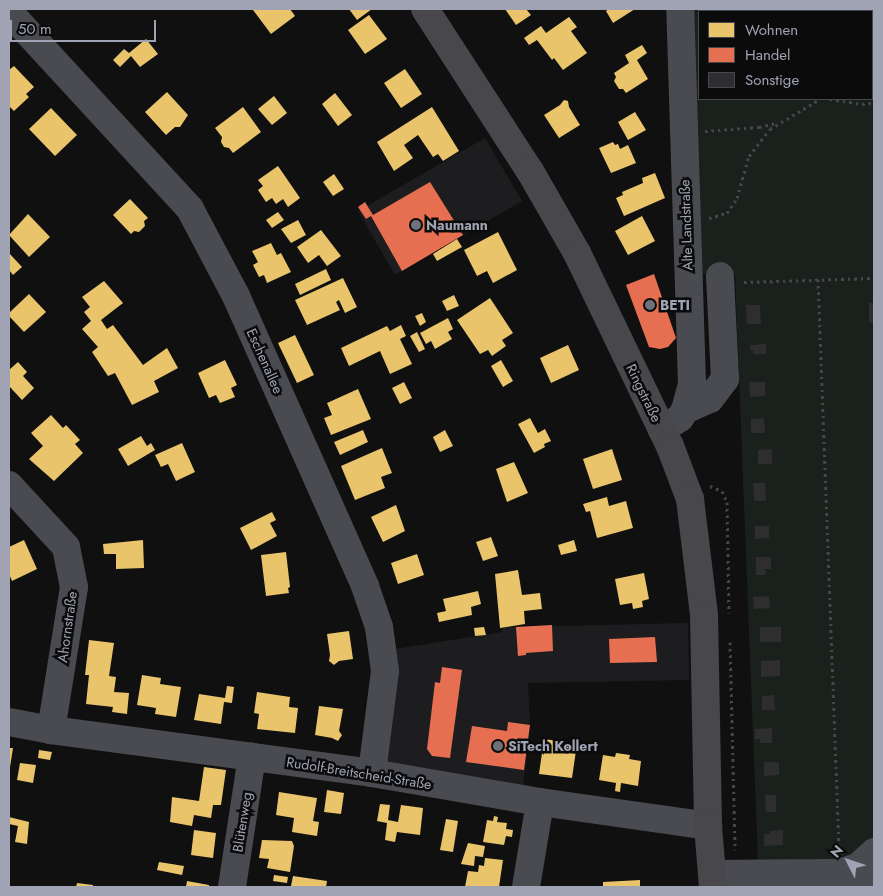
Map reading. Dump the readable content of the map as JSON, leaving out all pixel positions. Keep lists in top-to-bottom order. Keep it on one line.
{"streets":{"main road":["Ringstraße"],"street":["Alte Landstraße","Eschenallee","Ahornstraße","Rudolf-Breitscheid-Straße","Blütenweg"]},"crossings":[["Eschenallee","Rudolf-Breitscheid-Straße"],["Ringstraße","Rudolf-Breitscheid-Straße"],["Ahornstraße","Rudolf-Breitscheid-Straße"],["Rudolf-Breitscheid-Straße","Blütenweg"]],"places":["Naumann","BETI","SiTech Kollert"],"legend":["Wohnen","Handel","Sonstige"],"scale_bar":"50 m","north":"top left"}
